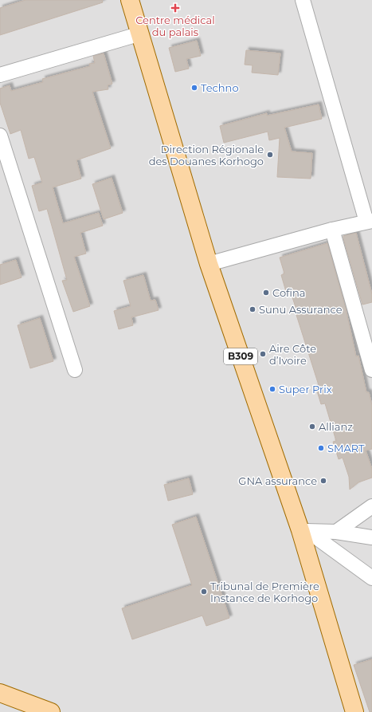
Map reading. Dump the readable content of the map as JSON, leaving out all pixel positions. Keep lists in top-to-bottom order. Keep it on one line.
{"streets":{"main road":["B309"]},"places":{"health":["Centre médical du palais"],"other":["Techno","Direction Régionale des Douanes Korhogo","Cofina","Sunu Assurance","Aire Côte d’Ivoire","Super Prix","Allianz","SMART","GNA assurance","Tribunal de Première Instance de Korhogo"]}}
